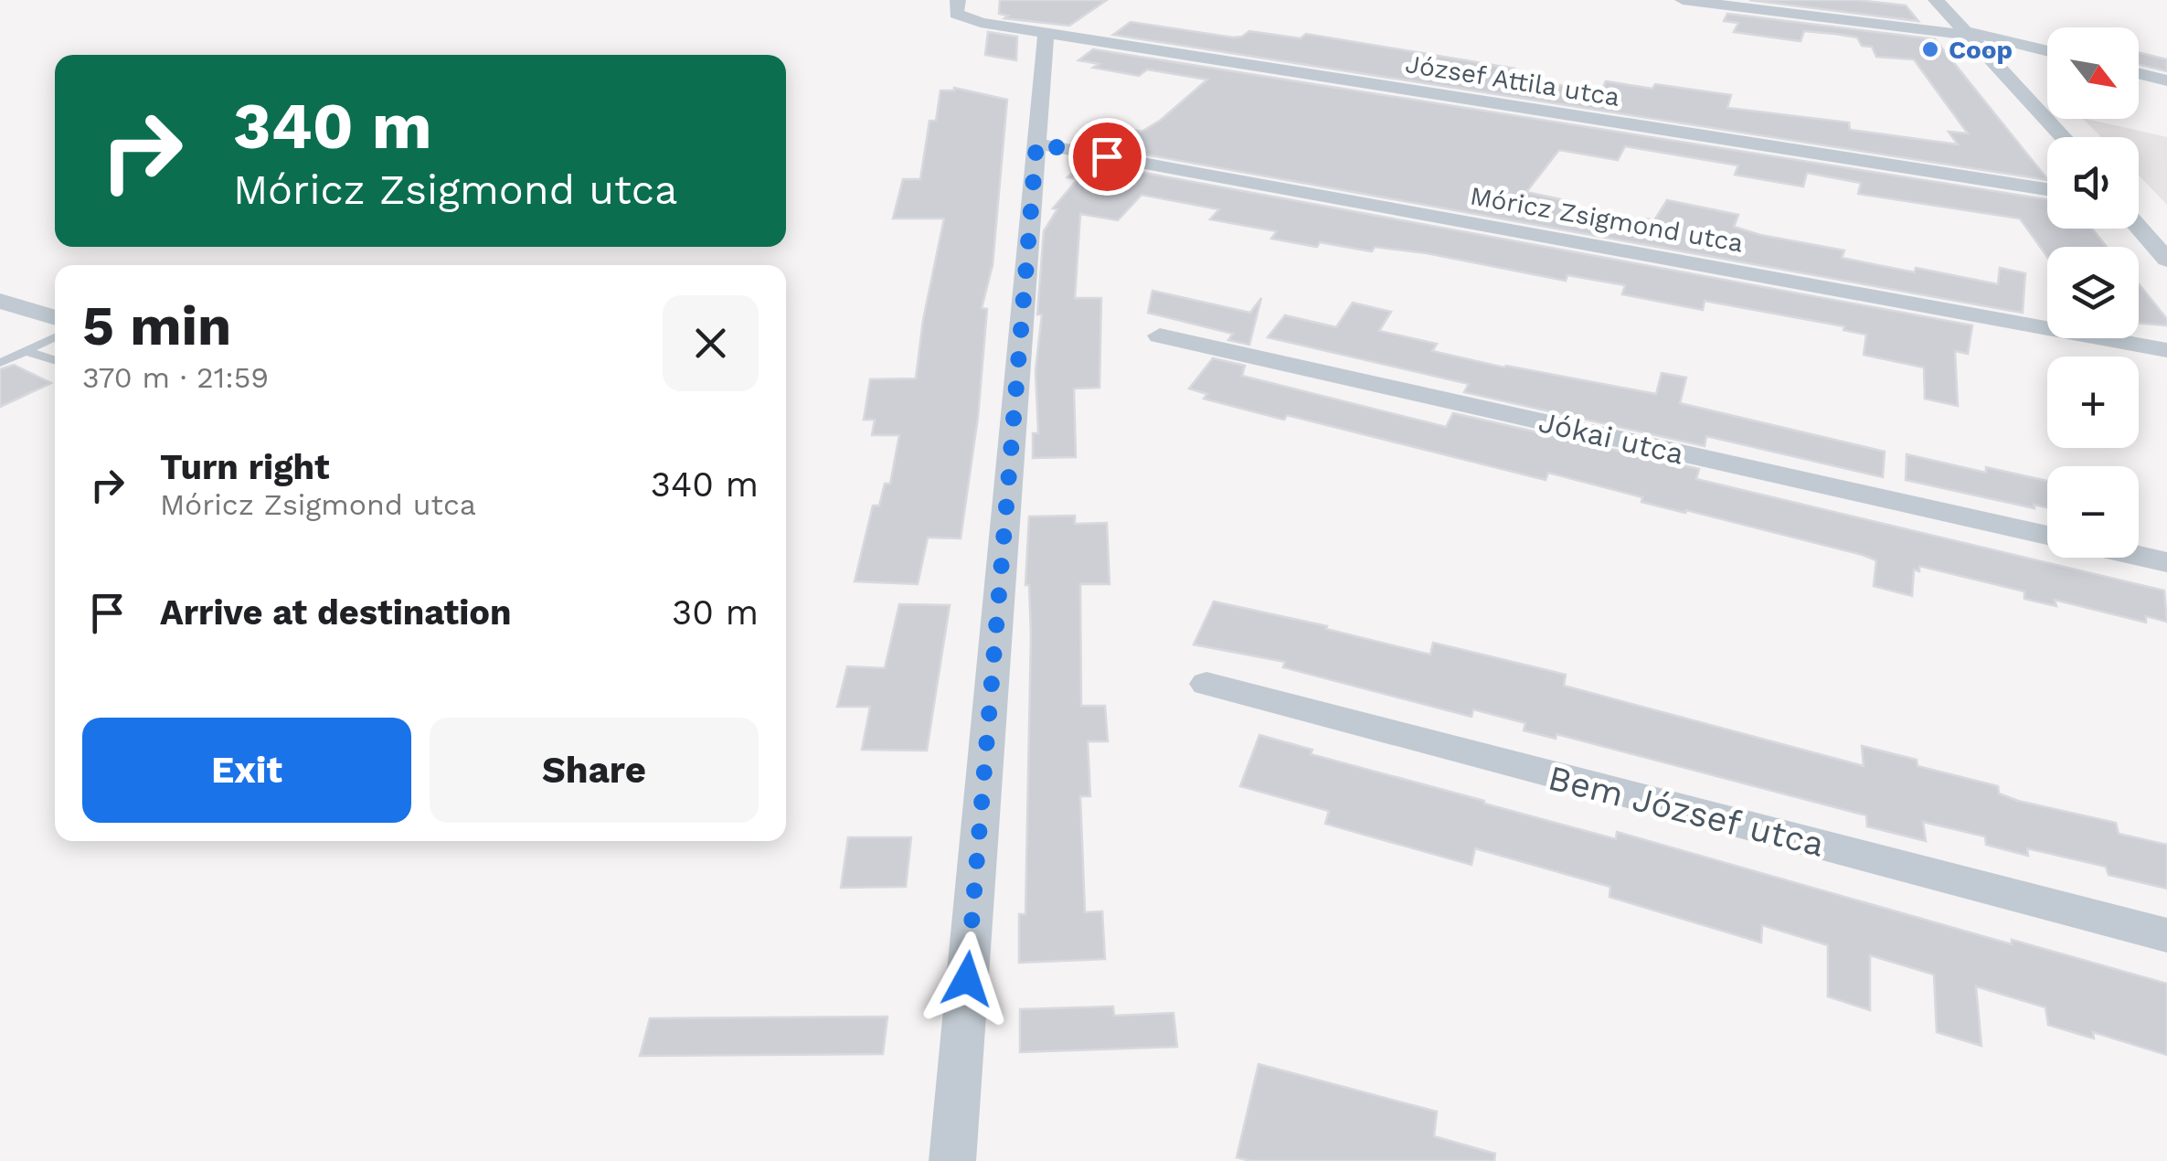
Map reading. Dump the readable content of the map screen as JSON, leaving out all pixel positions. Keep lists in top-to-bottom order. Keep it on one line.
{"streets":{"street":["József Attila utca","Móricz Zsigmond utca","Jókai utca","Bem József utca"]},"places":["Coop"],"north":"bottom right","page":{"map_buttons":["+","−"],"turn":["340 m","Móricz Zsigmond utca"],"heading":["5 min","370 m · 21:59"],"list":[{"name":"Turn right","note":"Móricz Zsigmond utca","value":"340 m"},{"name":"Arrive at destination","value":"30 m"}],"buttons":["Exit","Share"]}}
